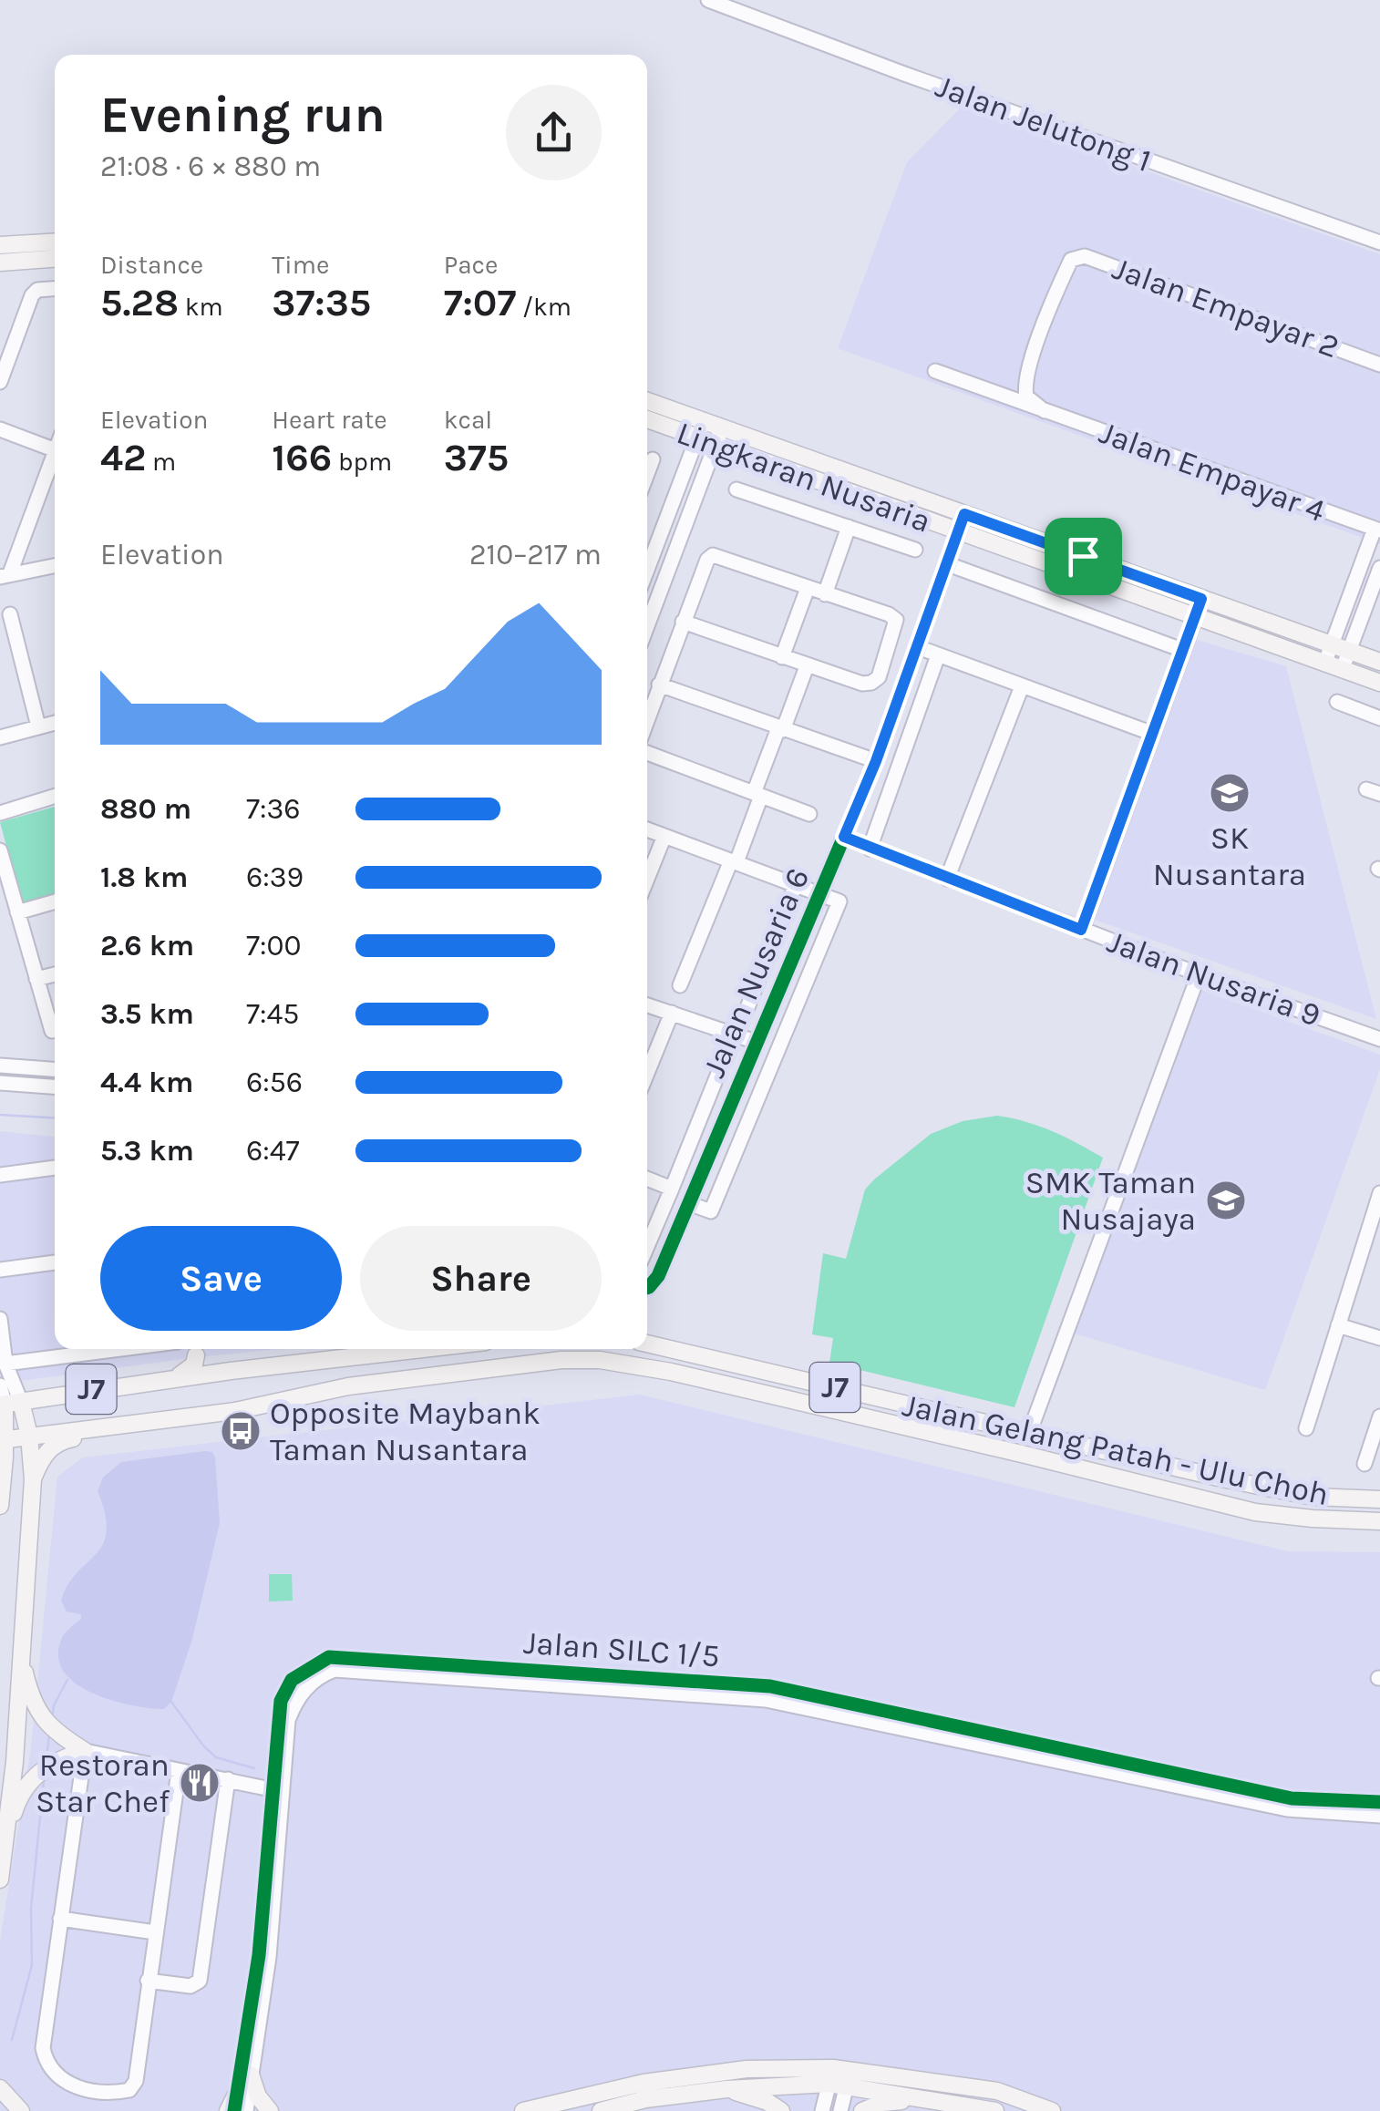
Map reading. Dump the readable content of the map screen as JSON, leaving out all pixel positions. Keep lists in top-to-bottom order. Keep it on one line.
{"streets":{"main road":["Lingkaran Nusaria","J7","Jalan Gelang Patah - Ulu Choh"],"street":["Jalan Jelutong 1","Jalan Empayar 2","Jalan Empayar 4","Jalan Nusaria 6","Jalan Nusaria 9","Jalan SILC 1/5"]},"crossings":[["Jalan Empayar 2","Jalan Empayar 4"],["Lingkaran Nusaria","Jalan Nusaria 6"],["Jalan Nusaria 6","Jalan Nusaria 9"]],"places":{"school or university":["SK Nusantara","SMK Taman Nusajaya"],"bus stop":["Opposite Maybank Taman Nusantara"],"restaurant":["Restoran Star Chef"]},"page":{"heading":["Evening run","21:08 · 6 × 880 m"],"stats":[["Distance","5.28 km"],["Time","37:35"],["Pace","7:07 /km"],["Elevation","42 m"],["Heart rate","166 bpm"],["kcal","375"]],"chart":["Elevation","210–217 m"],"list":[{"name":"880 m","note":"7:36"},{"name":"1.8 km","note":"6:39"},{"name":"2.6 km","note":"7:00"},{"name":"3.5 km","note":"7:45"},{"name":"4.4 km","note":"6:56"},{"name":"5.3 km","note":"6:47"}],"buttons":["Save","Share"]}}
